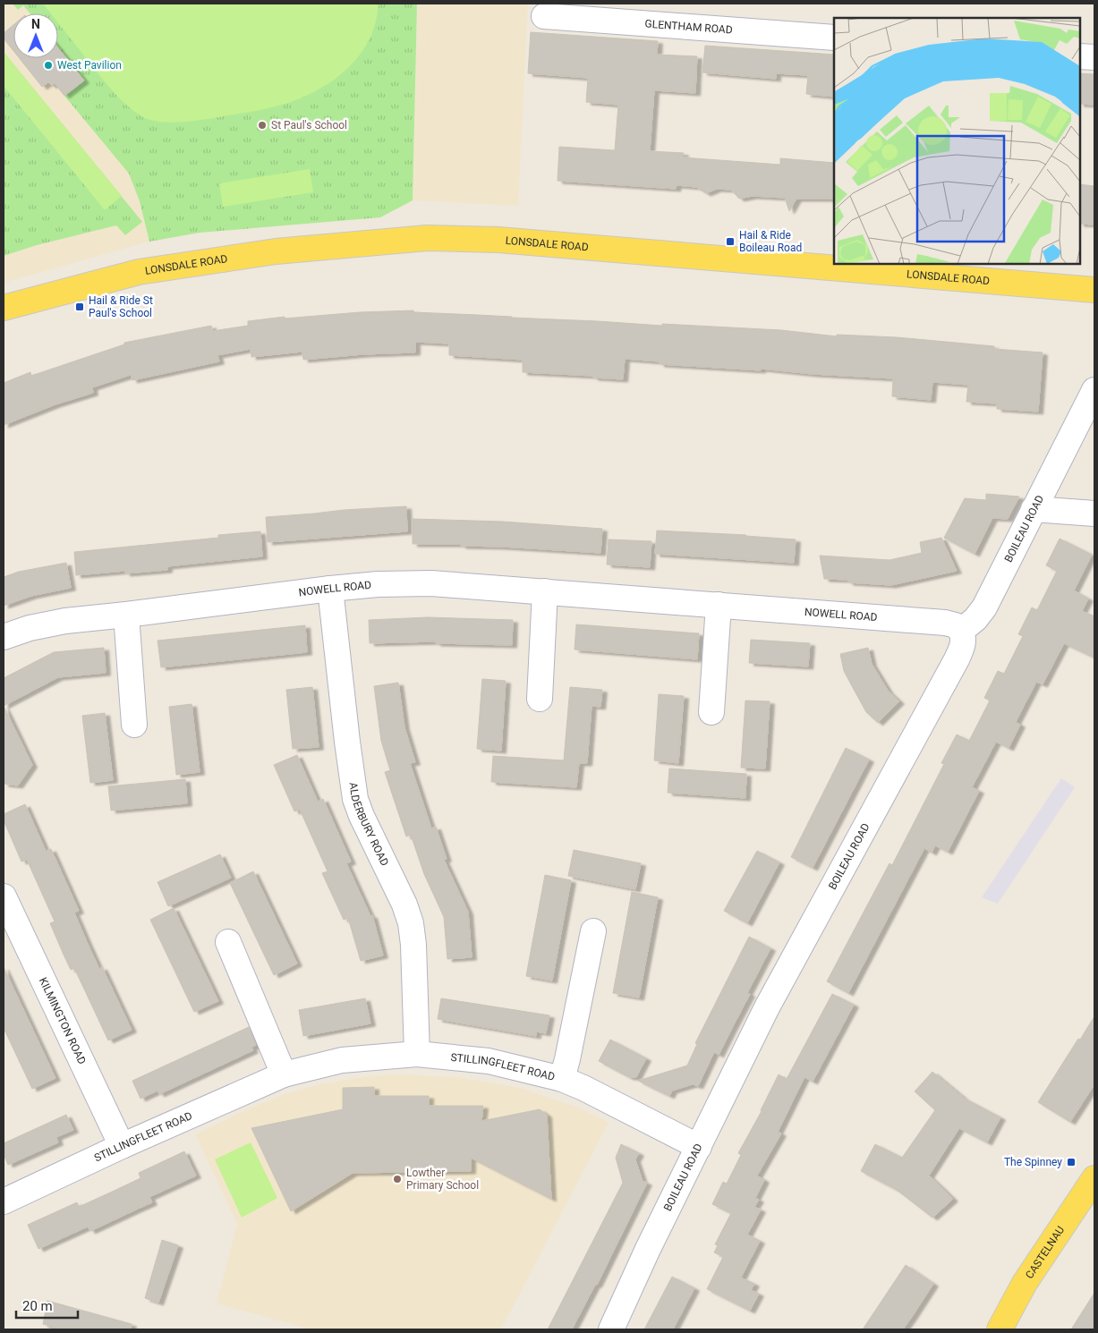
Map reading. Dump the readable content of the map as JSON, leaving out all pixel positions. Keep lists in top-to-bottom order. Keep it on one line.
{"streets":{"main road":["LONSDALE ROAD","CASTELNAU"],"street":["GLENTHAM ROAD","BOILEAU ROAD","NOWELL ROAD","ALDERBURY ROAD","KILMINGTON ROAD","STILLINGFLEET ROAD"]},"crossings":[["BOILEAU ROAD","NOWELL ROAD"],["BOILEAU ROAD","STILLINGFLEET ROAD"],["NOWELL ROAD","ALDERBURY ROAD"],["ALDERBURY ROAD","STILLINGFLEET ROAD"],["KILMINGTON ROAD","STILLINGFLEET ROAD"]],"places":{"other":["West Pavilion","St Paul's School","Lowther Primary School"],"transit":["Hail & Ride Boileau Road","Hail & Ride St Paul's School","The Spinney"]},"scale_bar":"20 m","north":"top"}
